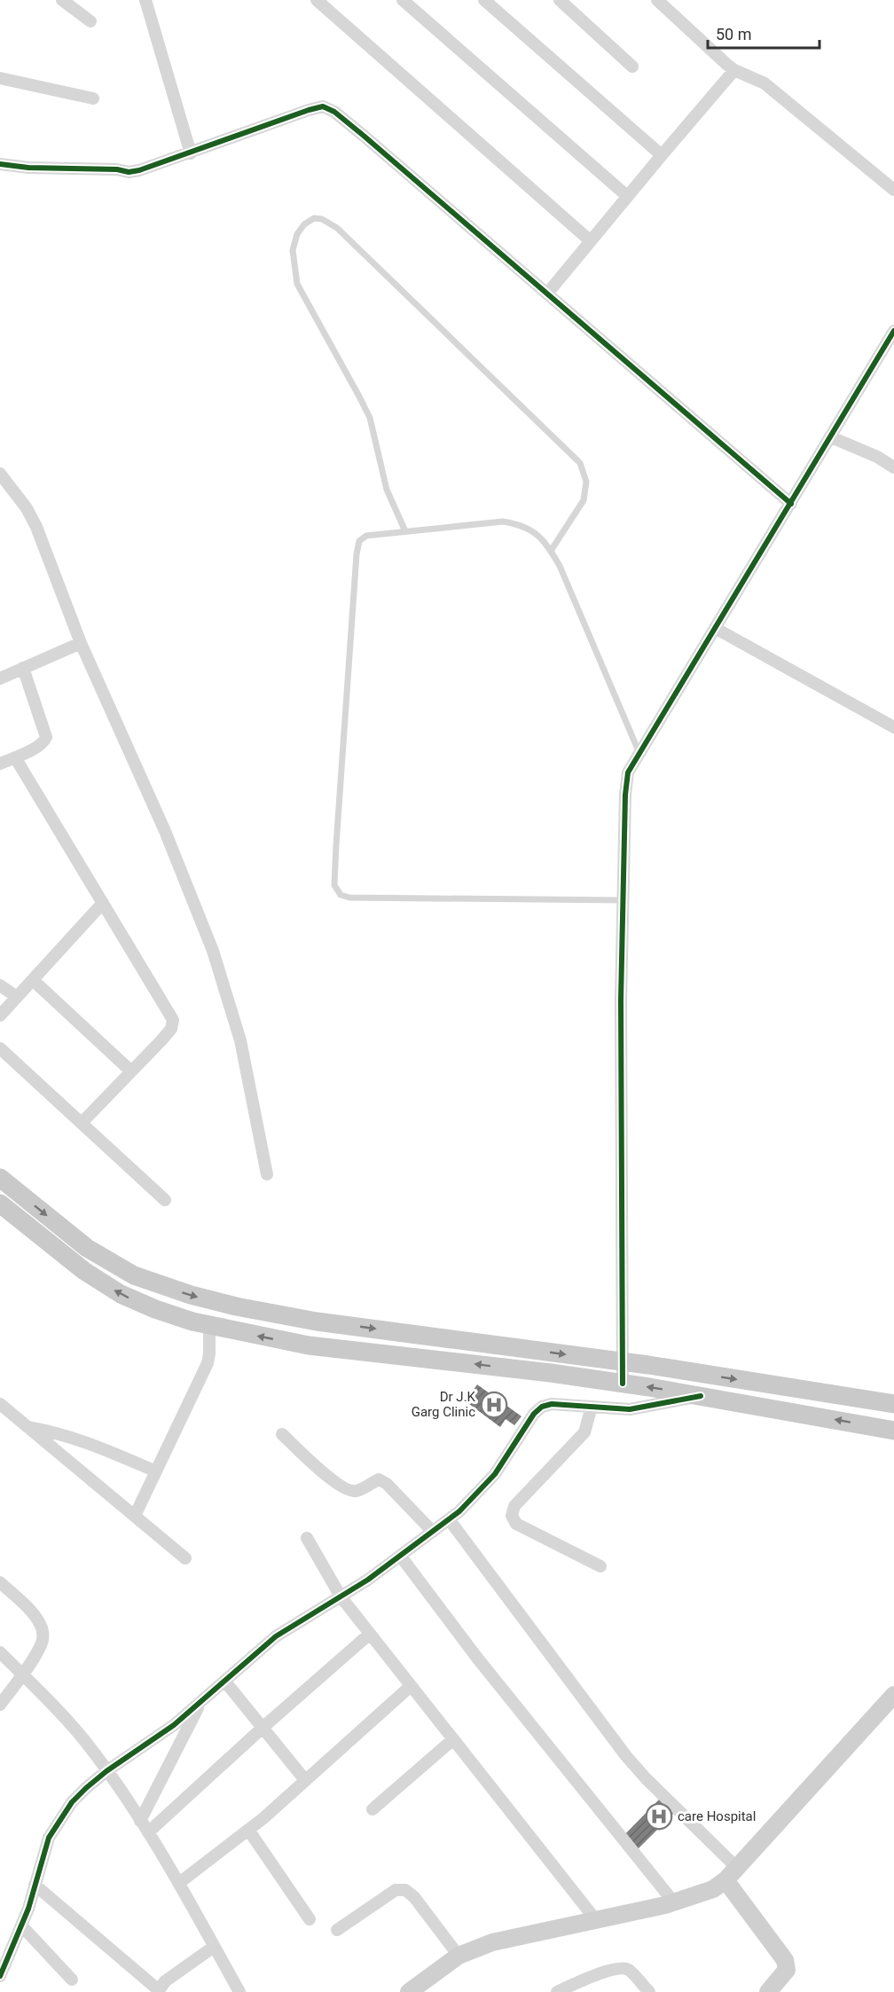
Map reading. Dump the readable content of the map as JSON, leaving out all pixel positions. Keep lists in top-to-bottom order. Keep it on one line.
{"places":{"hospital":["Dr J.K Garg Clinic","care Hospital"]},"scale_bar":"50 m"}
